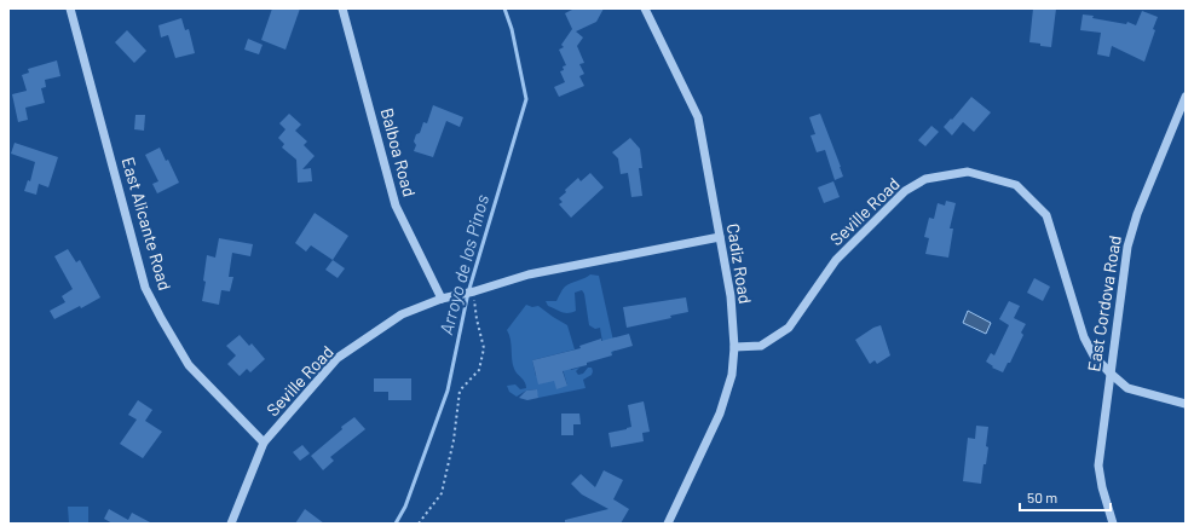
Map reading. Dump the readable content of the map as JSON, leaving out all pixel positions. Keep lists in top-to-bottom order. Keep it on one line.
{"streets":{"street":["Balboa Road","Seville Road","East Alicante Road","Cadiz Road","East Cordova Road"]},"crossings":[["Balboa Road","Seville Road"],["Seville Road","East Alicante Road"],["Seville Road","Cadiz Road"],["Seville Road","East Cordova Road"]],"water":["Arroyo de los Pinos"],"scale_bar":"50 m"}
